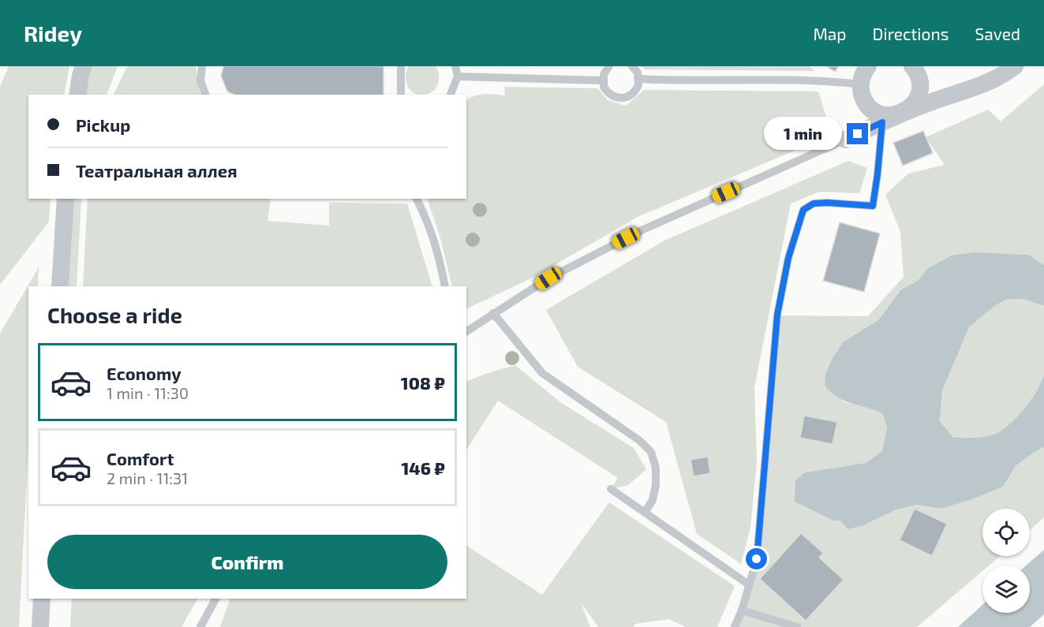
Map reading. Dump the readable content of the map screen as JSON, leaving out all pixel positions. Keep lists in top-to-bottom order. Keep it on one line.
{"page":{"header":"Ridey","nav":["Map","Directions","Saved"],"banner":["Pickup","Театральная аллея"],"bubble":"1 min","heading":"Choose a ride","list":[{"name":"Economy","note":"1 min · 11:30","value":"108 ₽"},{"name":"Comfort","note":"2 min · 11:31","value":"146 ₽"}],"buttons":"Confirm"}}
